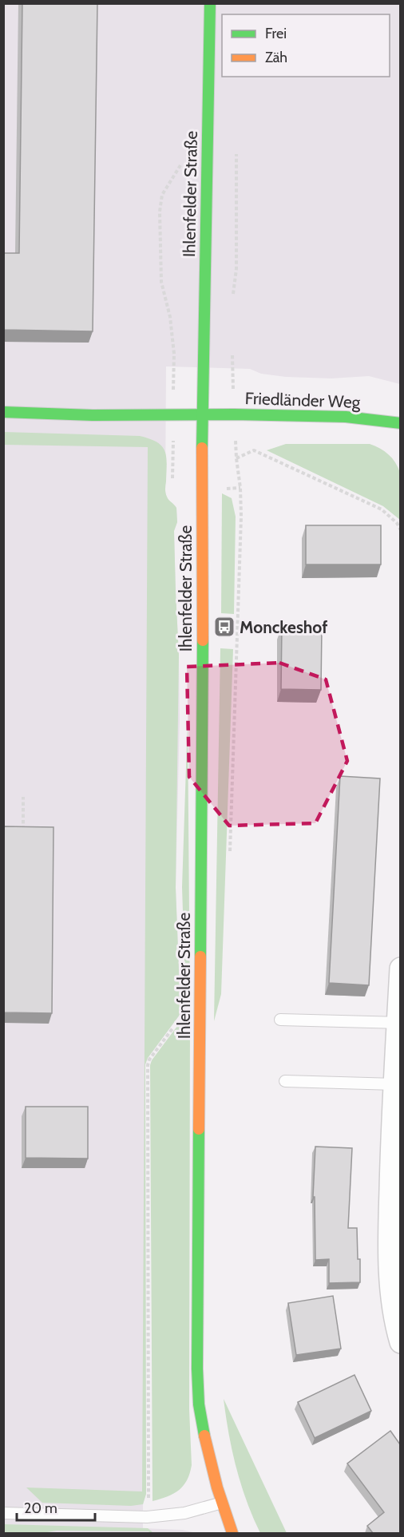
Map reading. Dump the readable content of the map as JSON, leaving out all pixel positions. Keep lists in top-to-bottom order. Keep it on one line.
{"streets":{"main road":["Ihlenfelder Straße","Friedländer Weg"]},"crossings":[["Ihlenfelder Straße","Friedländer Weg"]],"places":{"bus stop":["Monckeshof"]},"legend":["Frei","Zäh"],"scale_bar":"20 m"}
